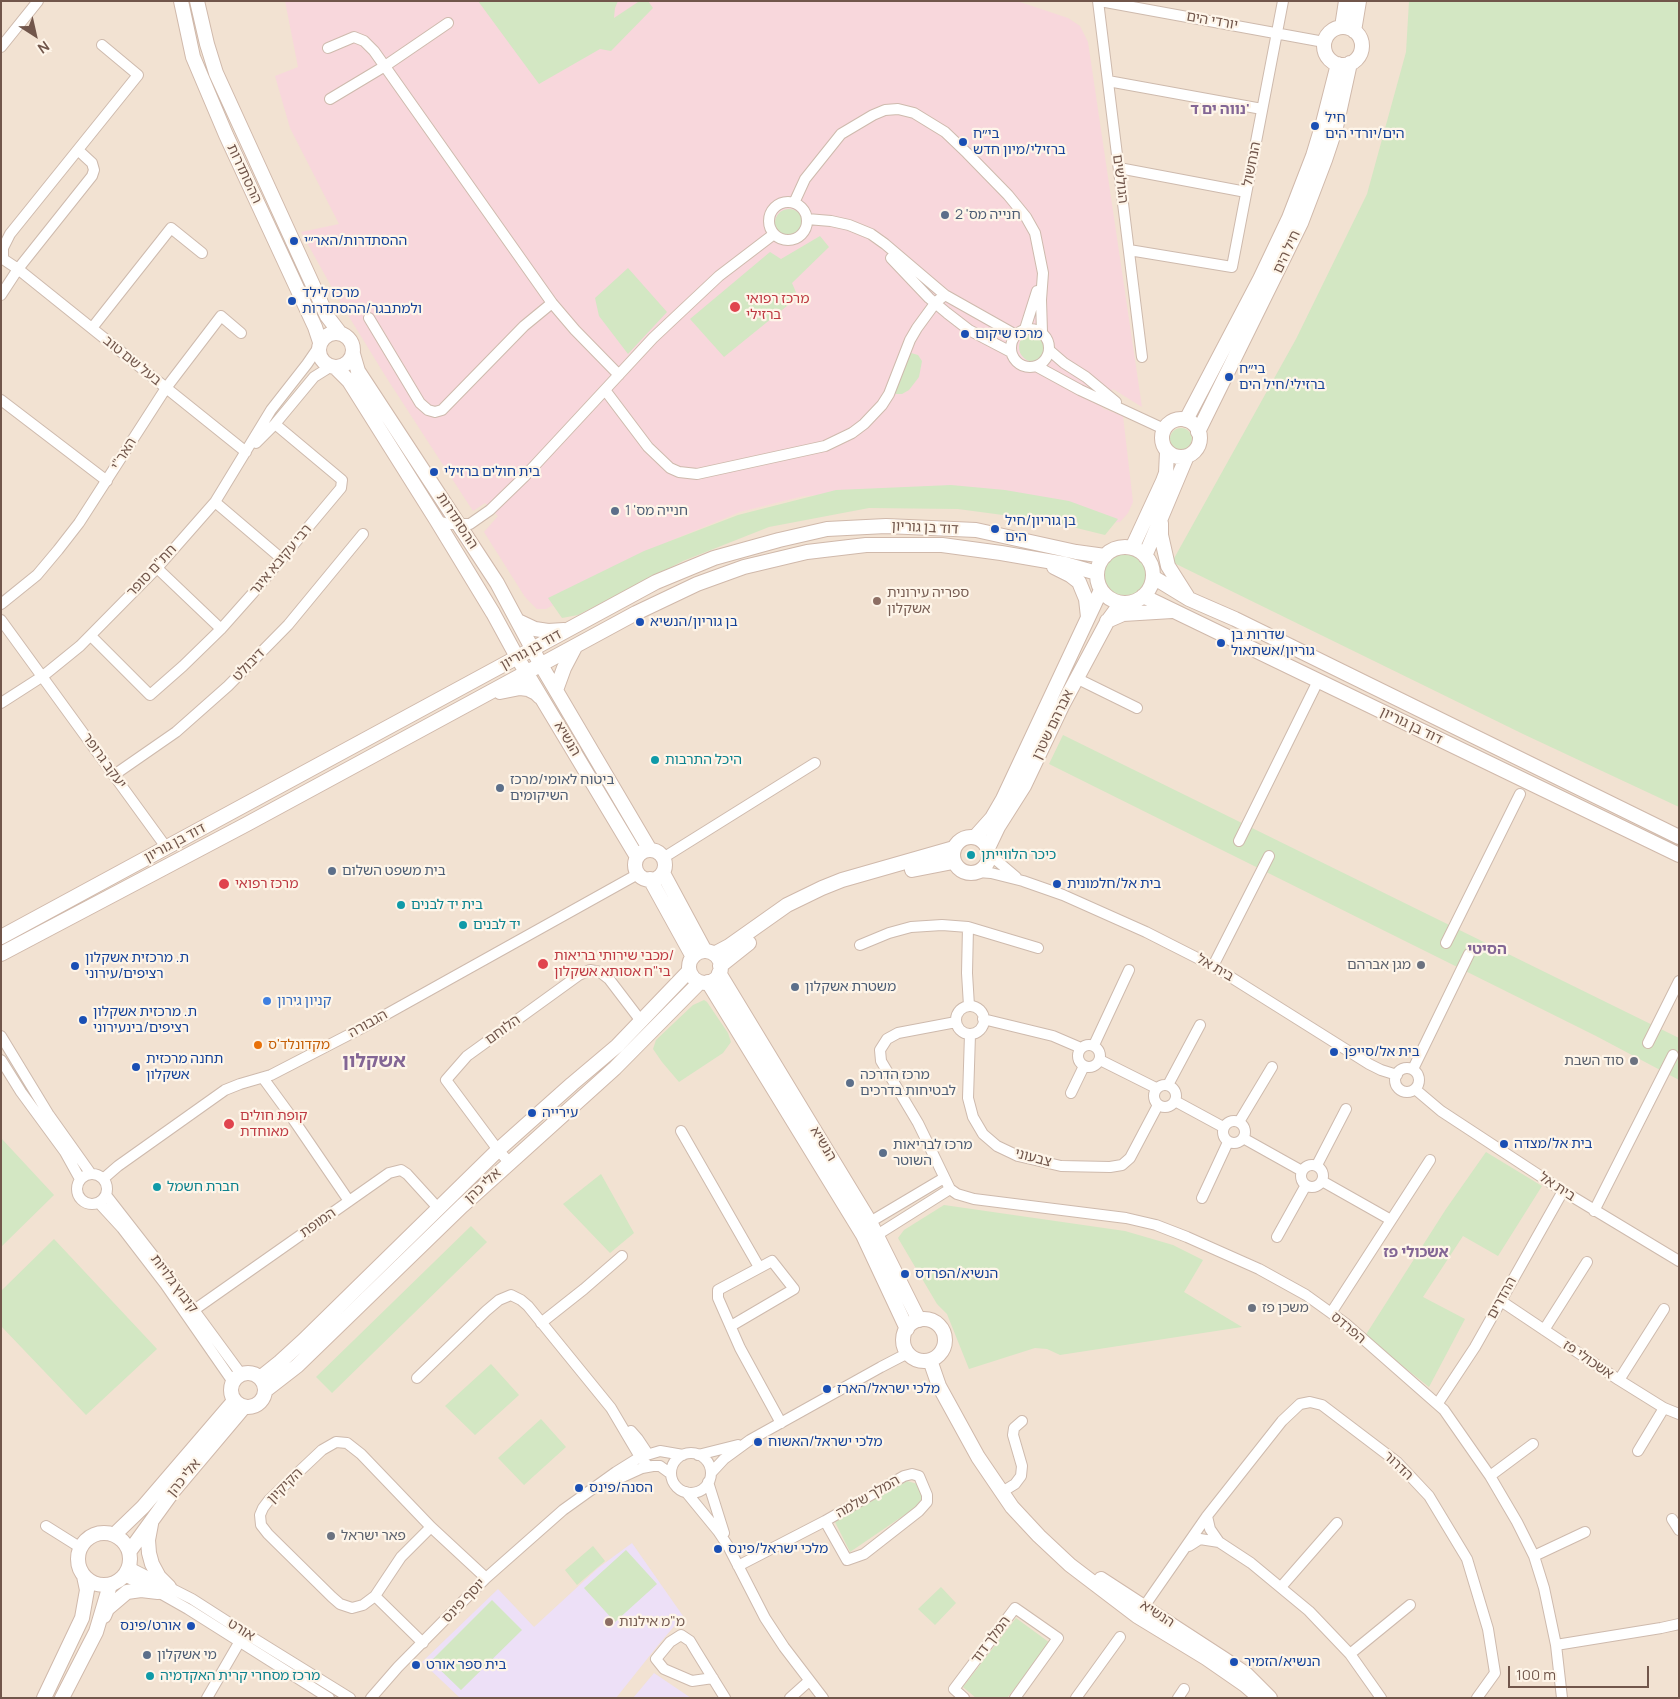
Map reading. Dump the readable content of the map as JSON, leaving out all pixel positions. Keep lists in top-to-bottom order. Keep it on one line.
{"streets":{"street":["יורדי הים","הנחשול","ההסתדרות","הגולשים","חיל הים","בעל שם טוב","האר\"י","דוד בן גוריון","רבי עקיבא איגר","חת\"ם סופר","דיבולט","אברהם שטרן","הנשיא","יעקב גרופר","בית אל","הגבורה","הלוחם","צבעוני","אלי כהן","המופת","קיבוץ גלויות","ההדרים","הפרדס","אשכולי פז","הדרור","הקיקיון","המלך שלמה","יוסף פינס","אורט","המלך דוד"]},"crossings":[["יורדי הים","הנחשול"],["יורדי הים","הגולשים"],["יורדי הים","חיל הים"],["הנחשול","הגולשים"],["ההסתדרות","דוד בן גוריון"],["ההסתדרות","חת\"ם סופר"],["ההסתדרות","הנשיא"],["בעל שם טוב","האר\"י"],["בעל שם טוב","חת\"ם סופר"],["דוד בן גוריון","אברהם שטרן"],["דוד בן גוריון","הנשיא"],["דוד בן גוריון","יעקב גרופר"],["רבי עקיבא איגר","חת\"ם סופר"],["חת\"ם סופר","יעקב גרופר"],["דיבולט","יעקב גרופר"],["אברהם שטרן","בית אל"],["הנשיא","הגבורה"],["הנשיא","אלי כהן"],["הנשיא","הדרור"],["בית אל","ההדרים"],["הגבורה","קיבוץ גלויות"],["הלוחם","אלי כהן"],["אלי כהן","המופת"],["אלי כהן","קיבוץ גלויות"],["אלי כהן","אורט"],["המופת","קיבוץ גלויות"],["ההדרים","הפרדס"],["ההדרים","אשכולי פז"],["הקיקיון","יוסף פינס"]],"districts":["נווה ים ד'","הסיטי","אשקלון","אשכולי פז"],"places":["חיל הים/יורדי הים","בי״ח ברזילי/מיון חדש","חנייה מס' 2","ההסתדרות/האר״י","מרכז לילד ולמתבגר/ההסתדרות","מרכז רפואי ברזילי","מרכז שיקום","בי״ח ברזילי/חיל הים","בית חולים ברזילי","חנייה מס' 1","בן גוריון/חיל הים","ספריה עירונית אשקלון","בן גוריון/הנשיא","שדרות בן גוריון/אשתאול","היכל התרבות","ביטוח לאומי/מרכז השיקומים","כיכר הלווייתן","בית משפט השלום","מרכז רפואי","בית אל/חלמונית","בית יד לבנים","יד לבנים","מכבי שירותי בריאות/ בי\"ח אסותא אשקלון","מגן אברהם","ת. מרכזית אשקלון רציפים/עירוני","משטרת אשקלון","קניון גירון","ת. מרכזית אשקלון רציפים/בינעירוני","מקדונלד'ס","בית אל/סייפן","סוד השבת","תחנה מרכזית אשקלון","מרכז הדרכה לבטיחות בדרכים","עירייה","קופת חולים מאוחדת","בית אל/מצדה","מרכז לבריאות השוטר","חברת חשמל","הנשיא/הפרדס","משכן פז","מלכי ישראל/הארז","מלכי ישראל/האשוח","הסנה/פינס","פאר ישראל","מלכי ישראל/פינס","מ\"מ אילנות","אורט/פינס","מי אשקלון","הנשיא/הזמיר","בית ספר אורט","מרכז מסחרי קרית האקדמיה"],"scale_bar":"100 m","north":"bottom right"}
